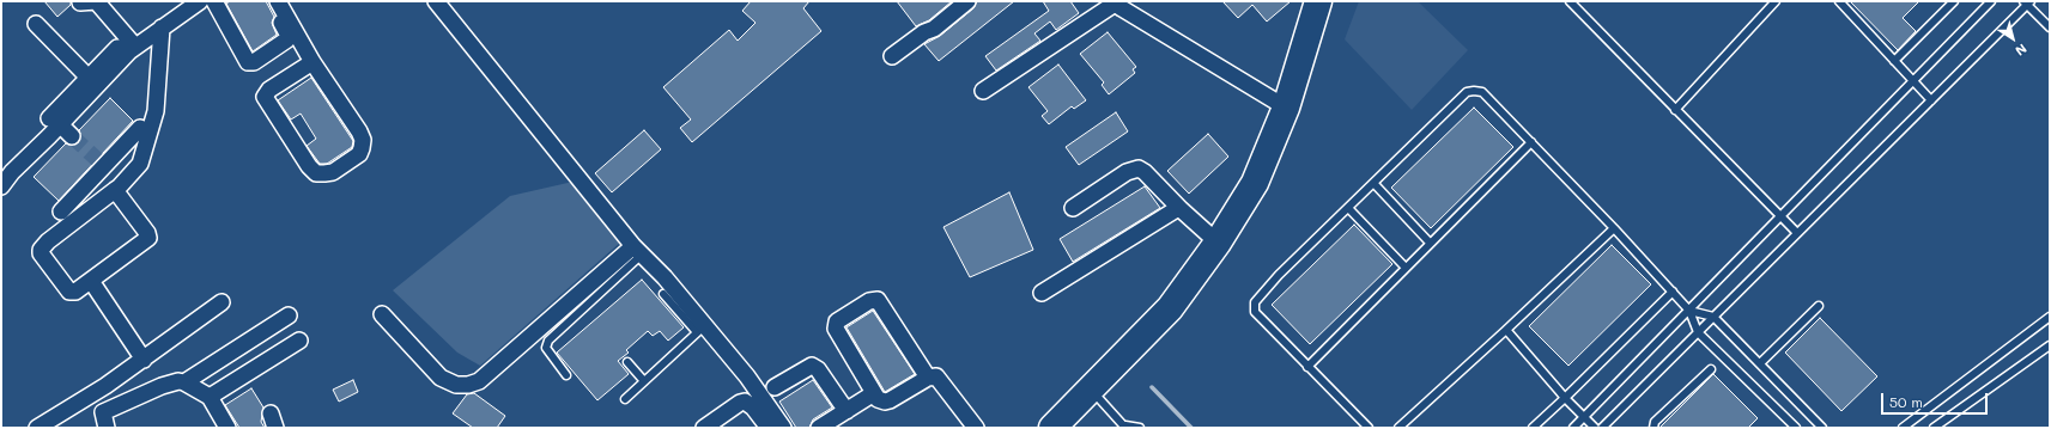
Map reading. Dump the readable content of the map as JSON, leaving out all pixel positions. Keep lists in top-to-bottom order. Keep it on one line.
{"scale_bar":"50 m","north":"bottom right"}
